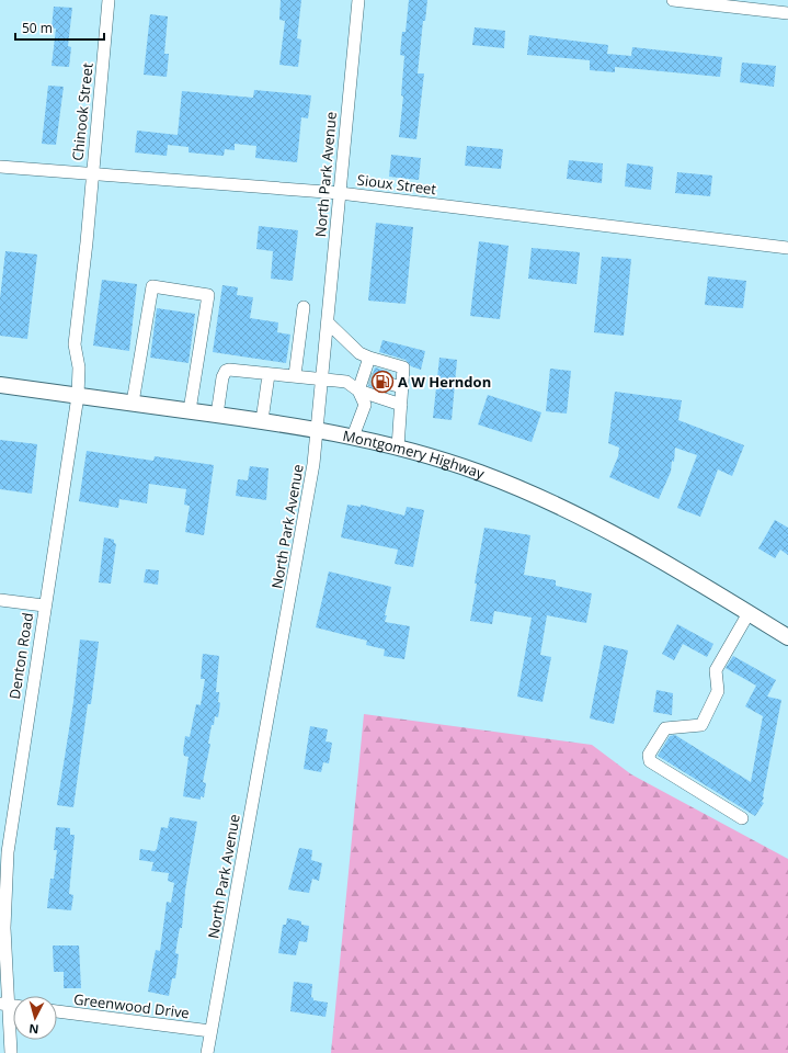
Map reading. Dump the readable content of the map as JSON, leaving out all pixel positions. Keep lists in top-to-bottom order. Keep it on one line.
{"streets":{"main road":["Montgomery Highway"],"street":["Chinook Street","North Park Avenue","Sioux Street","Denton Road","Greenwood Drive"]},"crossings":[["Chinook Street","Sioux Street"],["Chinook Street","Montgomery Highway"],["Chinook Street","Denton Road"],["North Park Avenue","Sioux Street"],["North Park Avenue","Montgomery Highway"],["North Park Avenue","Greenwood Drive"],["Montgomery Highway","Denton Road"]],"places":{"fuel station":["A W Herndon"]},"scale_bar":"50 m","north":"bottom"}
